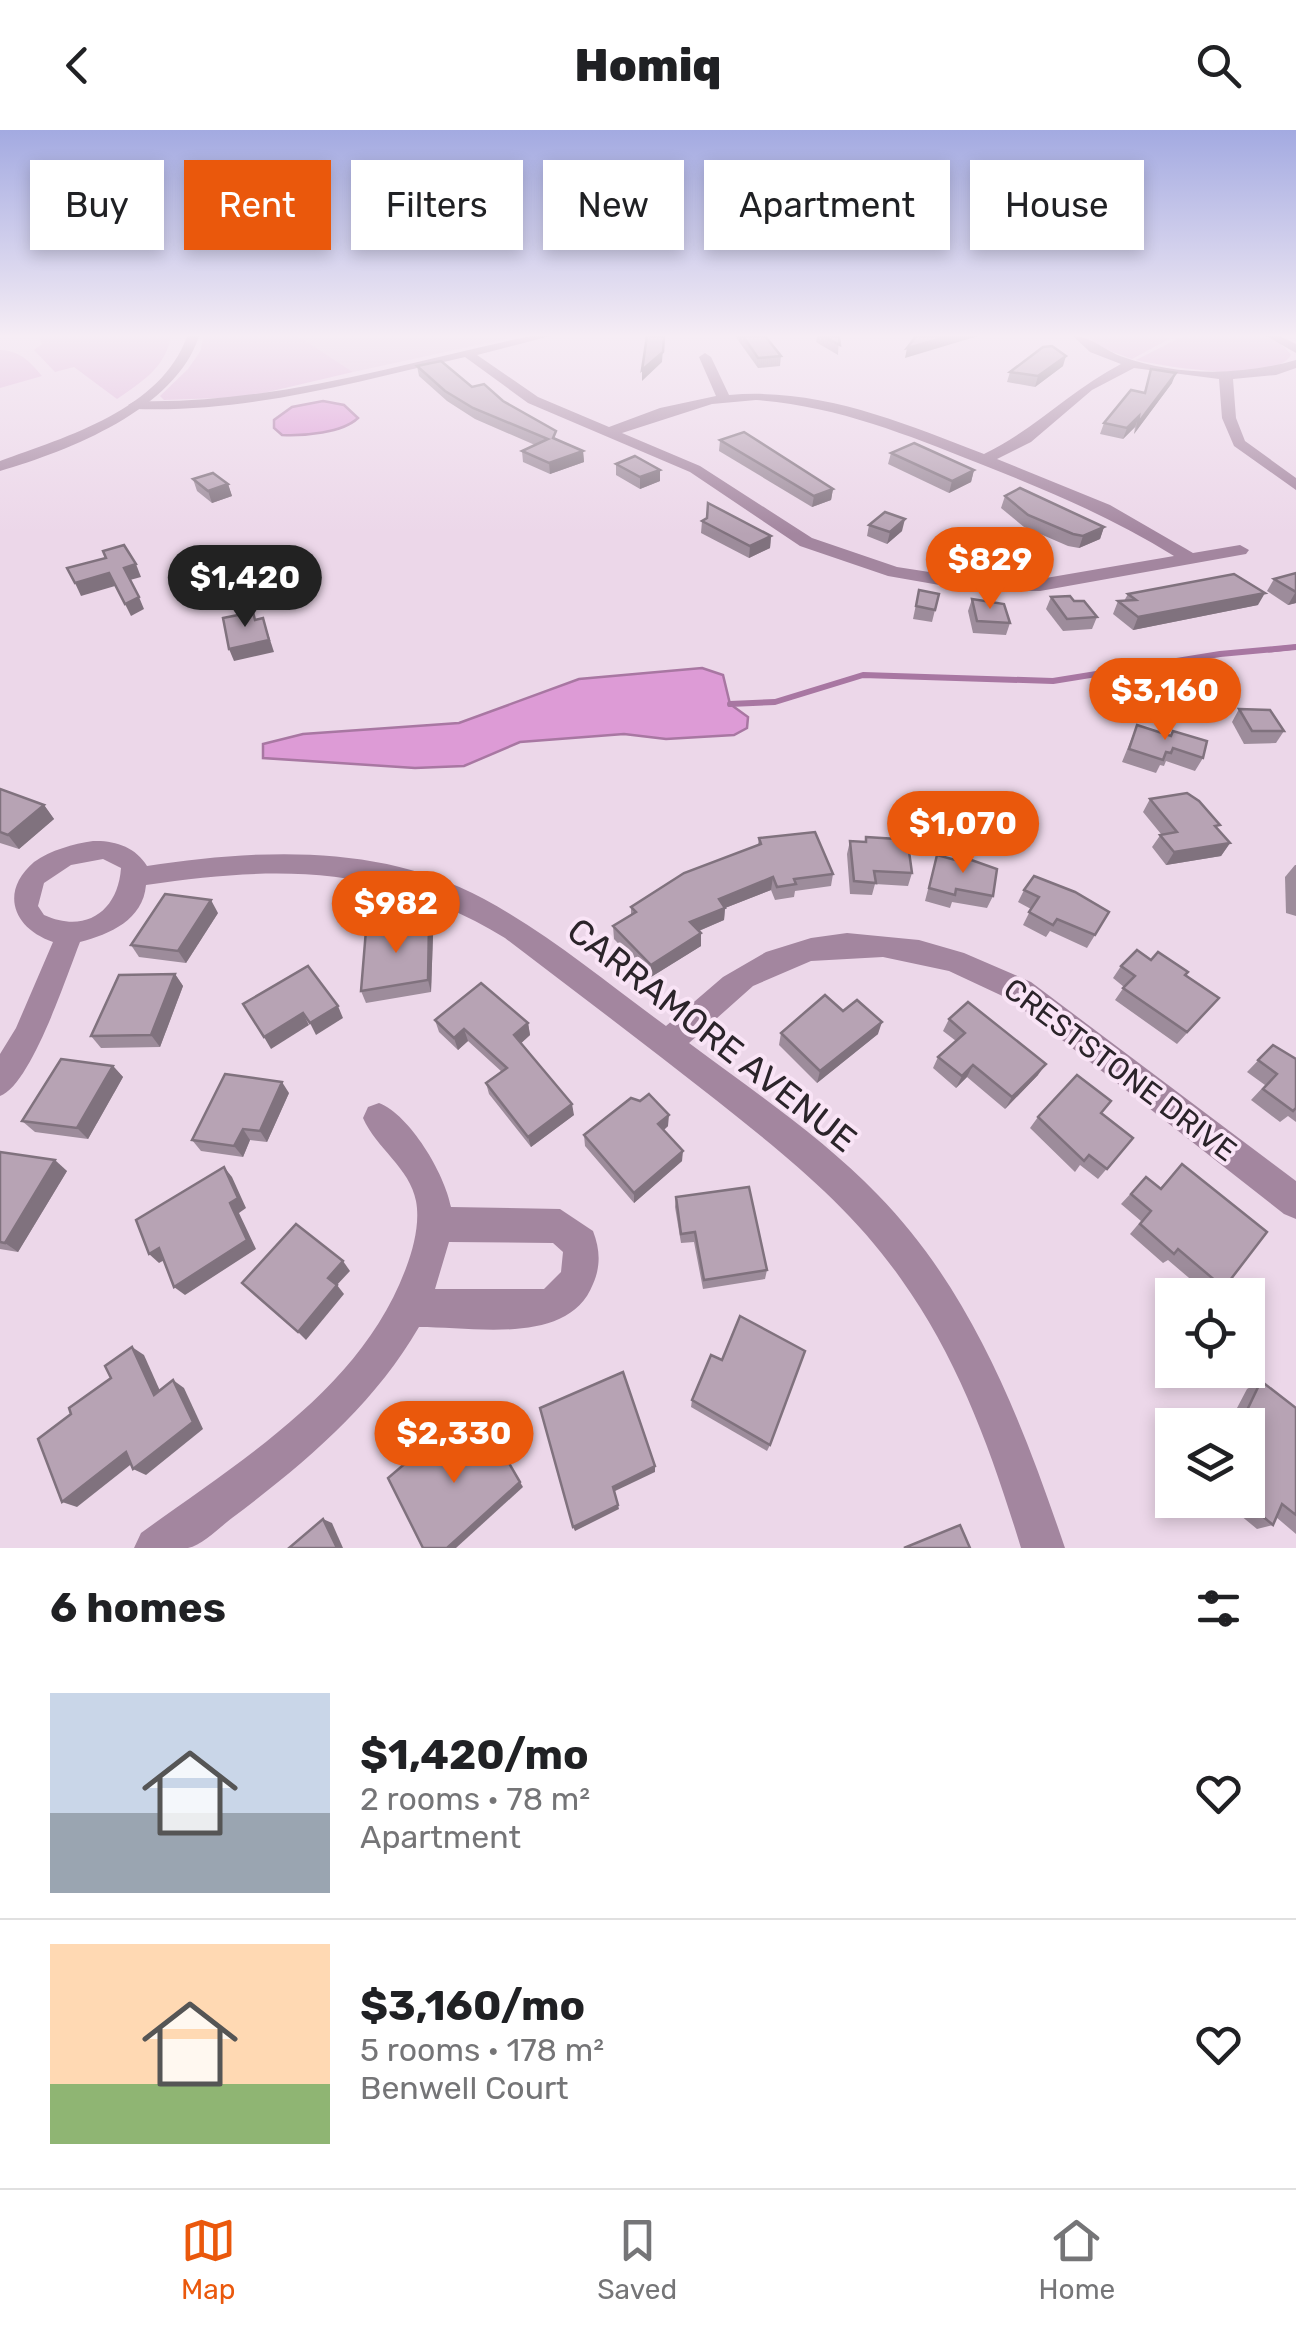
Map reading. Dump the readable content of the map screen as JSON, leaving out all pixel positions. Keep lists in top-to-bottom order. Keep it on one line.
{"streets":{"street":["CARRAMORE AVENUE","CRESTSTONE DRIVE"]},"crossings":[["CARRAMORE AVENUE","CRESTSTONE DRIVE"]],"page":{"header":"Homiq","chip":["Buy","Rent","Filters","New","Apartment","House"],"price":["$829","$1,420","$3,160","$1,070","$982","$2,330"],"heading":"6 homes","list":[{"name":"$1,420/mo","note":"2 rooms · 78 m² · Apartment"},{"name":"$3,160/mo","note":"5 rooms · 178 m² · Benwell Court"}],"tabs":["Map","Saved","Home"]}}
